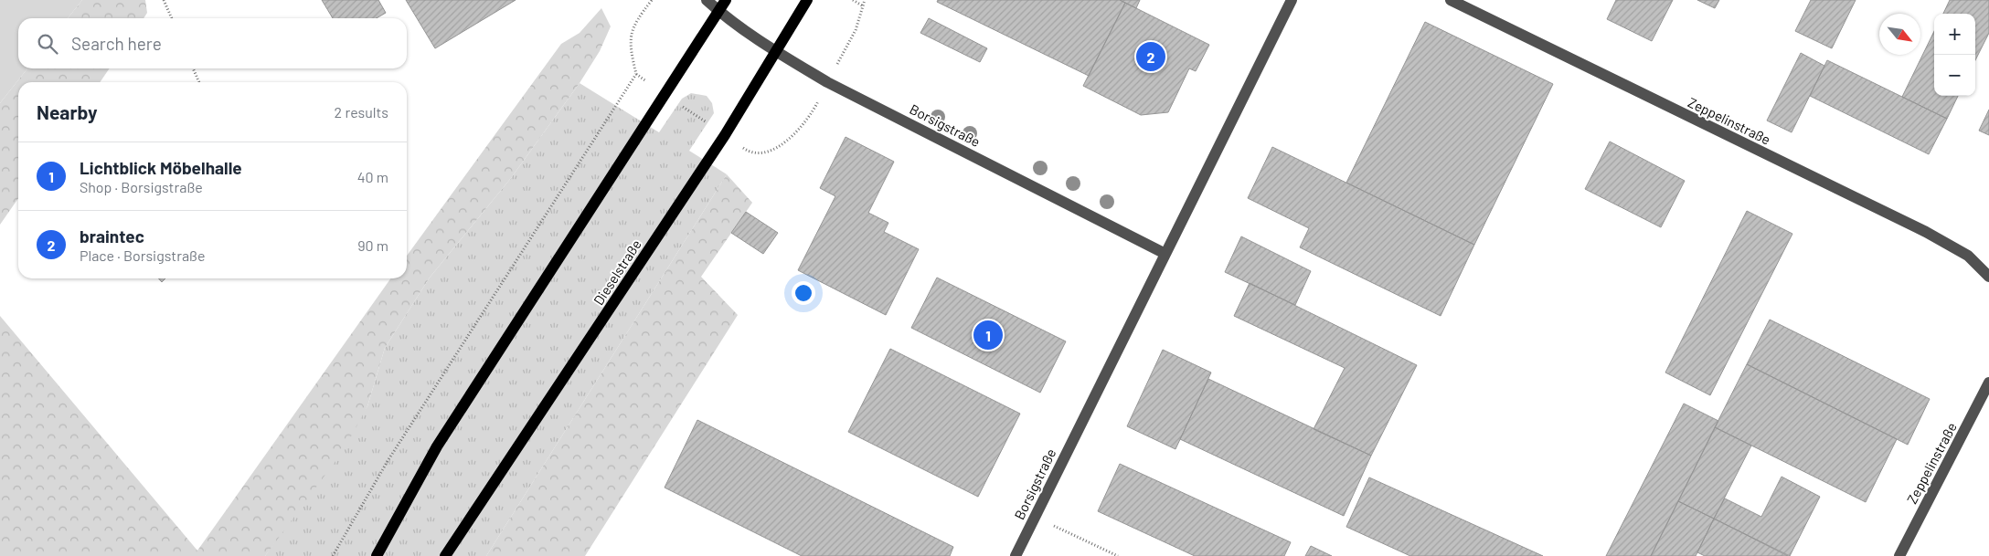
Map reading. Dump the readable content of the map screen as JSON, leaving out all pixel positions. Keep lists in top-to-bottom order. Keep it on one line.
{"streets":{"main road":["Dieselstraße"],"street":["Zeppelinstraße","Borsigstraße"]},"crossings":[["Borsigstraße","Dieselstraße"]],"north":"bottom right","page":{"map_buttons":["+","−"],"search":"Search here","pins":["2","1"],"heading":["Nearby","2 results"],"list":[{"mark":"1","name":"Lichtblick Möbelhalle","note":"Shop · Borsigstraße","value":"40 m"},{"mark":"2","name":"braintec","note":"Place · Borsigstraße","value":"90 m"}]}}
